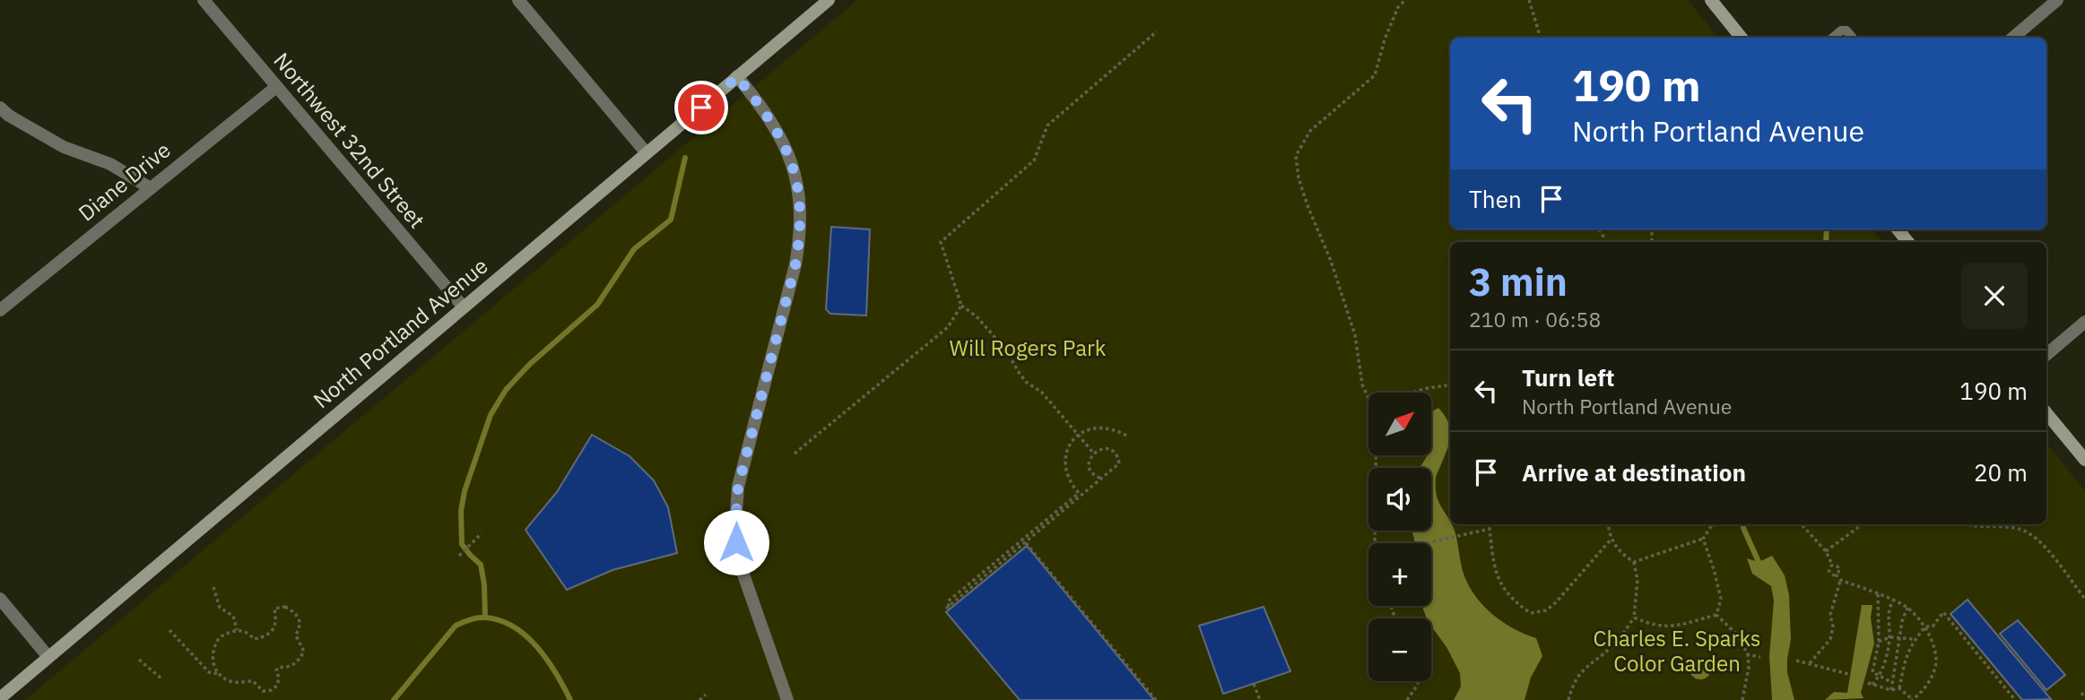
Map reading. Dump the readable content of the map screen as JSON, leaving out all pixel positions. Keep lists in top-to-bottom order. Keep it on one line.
{"streets":{"main road":["North Portland Avenue"],"street":["Northwest 32nd Street","Diane Drive"]},"crossings":[["Northwest 32nd Street","Diane Drive"],["Northwest 32nd Street","North Portland Avenue"]],"parks":["Will Rogers Park","Charles E. Sparks Color Garden"],"north":"top right","page":{"turn":["190 m","North Portland Avenue"],"then":"Then","heading":["3 min","210 m · 06:58"],"list":[{"name":"Turn left","note":"North Portland Avenue","value":"190 m"},{"name":"Arrive at destination","value":"20 m"}],"map_buttons":["+","−"]}}
